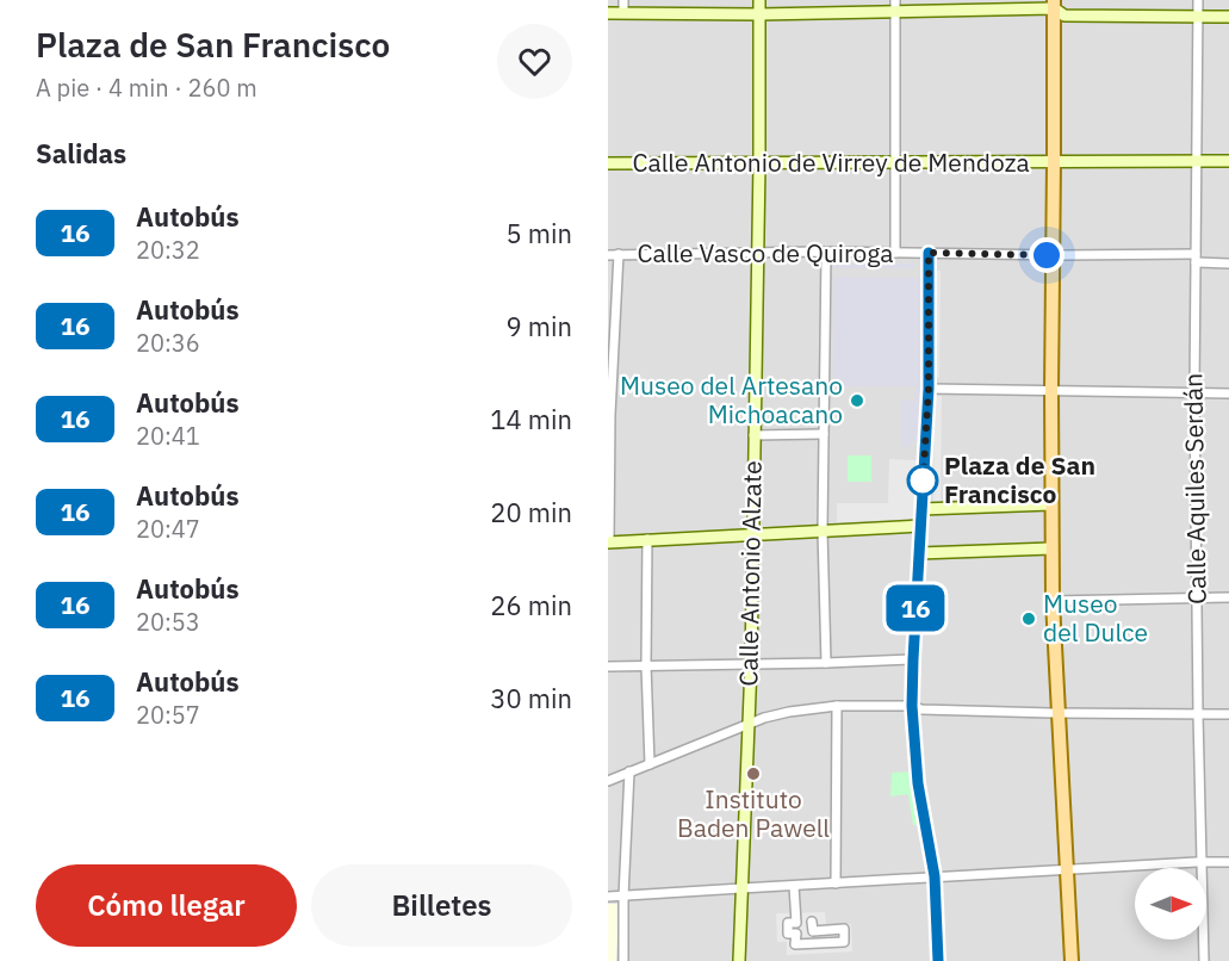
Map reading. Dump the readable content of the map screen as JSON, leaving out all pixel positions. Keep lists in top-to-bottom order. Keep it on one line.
{"streets":{"street":["Calle Antonio de Virrey de Mendoza","Calle Vasco de Quiroga","Calle Aquiles Serdán","Calle Antonio Alzate"]},"crossings":[["Calle Antonio de Virrey de Mendoza","Calle Aquiles Serdán"],["Calle Antonio de Virrey de Mendoza","Calle Antonio Alzate"],["Calle Vasco de Quiroga","Calle Aquiles Serdán"],["Calle Vasco de Quiroga","Calle Antonio Alzate"]],"places":["Museo del Artesano Michoacano","Plaza de San Francisco","Museo del Dulce","Instituto Baden Pawell"],"lines":["bus line 16"],"north":"right","page":{"heading":[["Plaza de San Francisco","A pie · 4 min · 260 m"],"Salidas"],"on_map":"16","list":[{"mark":"16","name":"Autobús","note":"20:32","value":"5 min"},{"mark":"16","name":"Autobús","note":"20:36","value":"9 min"},{"mark":"16","name":"Autobús","note":"20:41","value":"14 min"},{"mark":"16","name":"Autobús","note":"20:47","value":"20 min"},{"mark":"16","name":"Autobús","note":"20:53","value":"26 min"},{"mark":"16","name":"Autobús","note":"20:57","value":"30 min"}],"buttons":["Cómo llegar","Billetes"]}}
